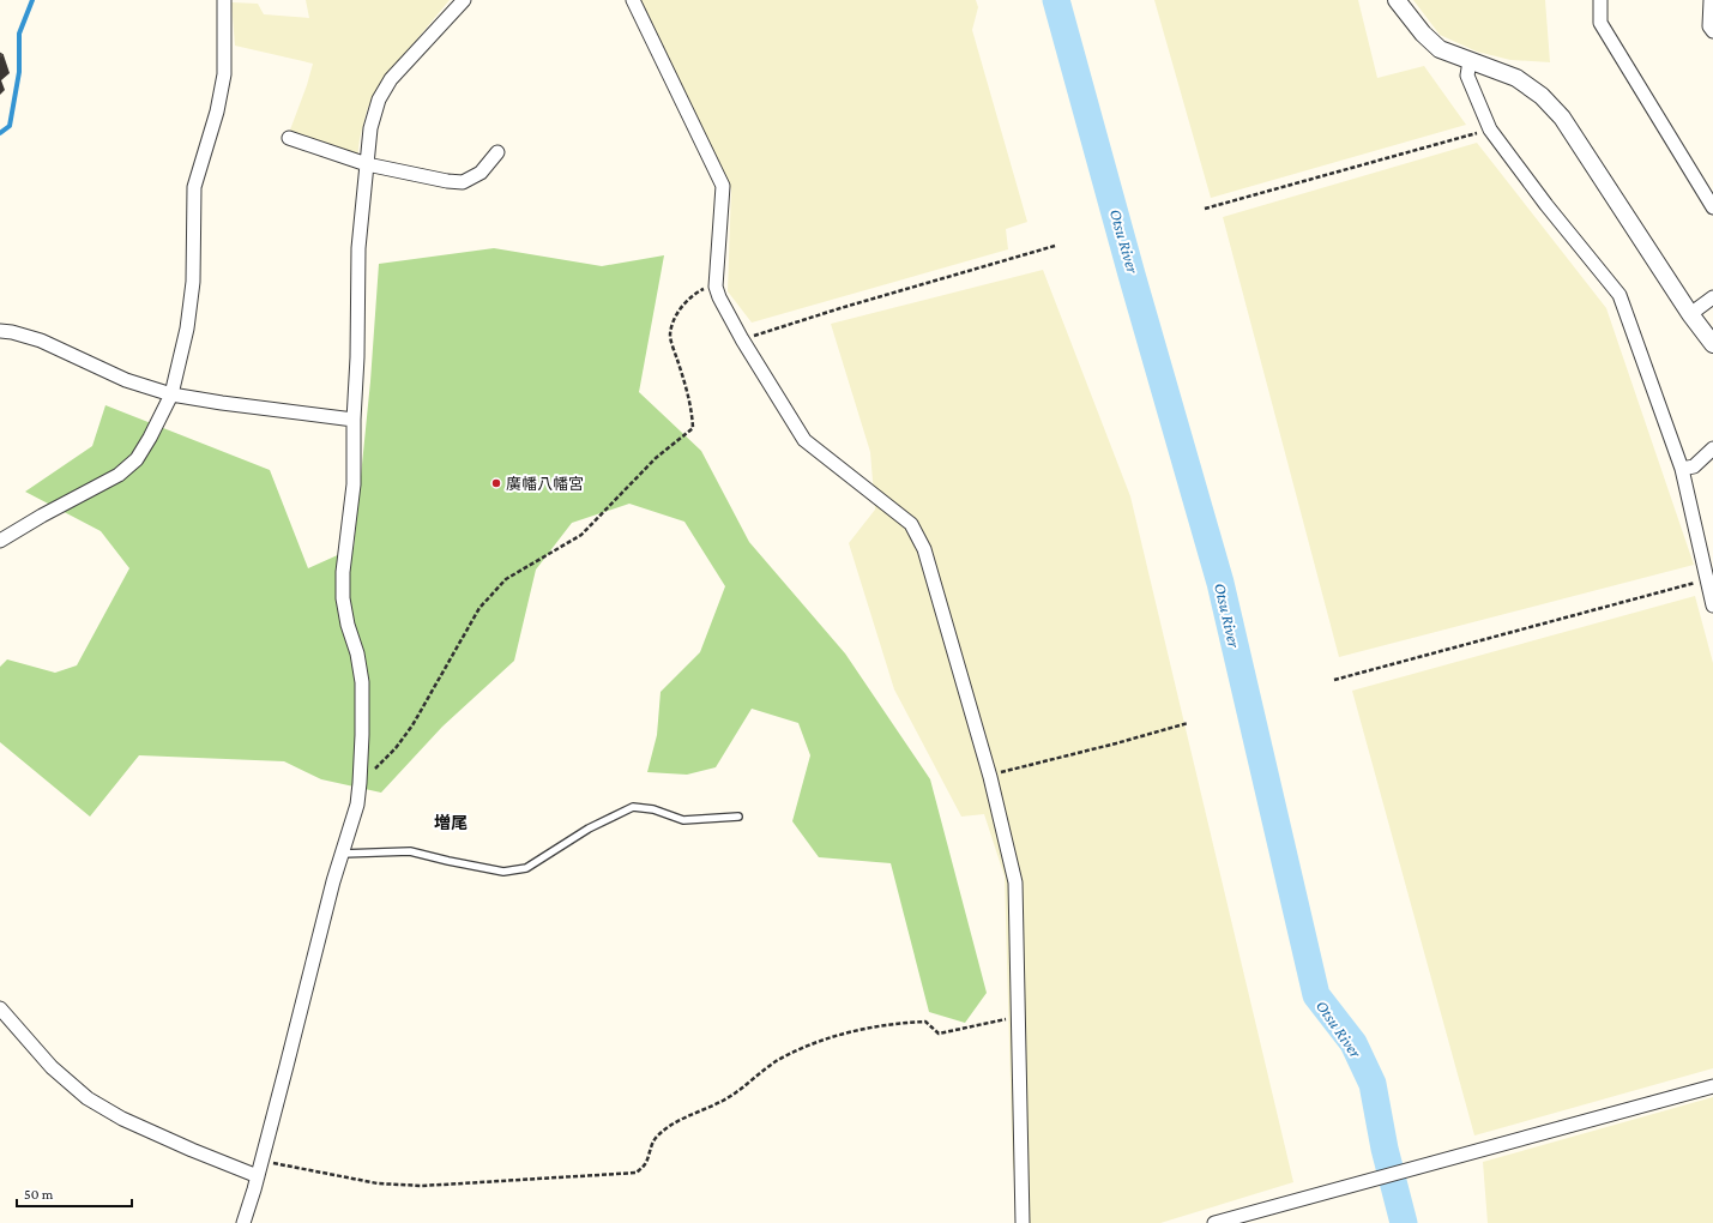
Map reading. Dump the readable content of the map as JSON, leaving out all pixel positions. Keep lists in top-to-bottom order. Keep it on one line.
{"districts":["増尾"],"water":["Otsu River"],"places":["廣幡八幡宮"],"scale_bar":"50 m"}
